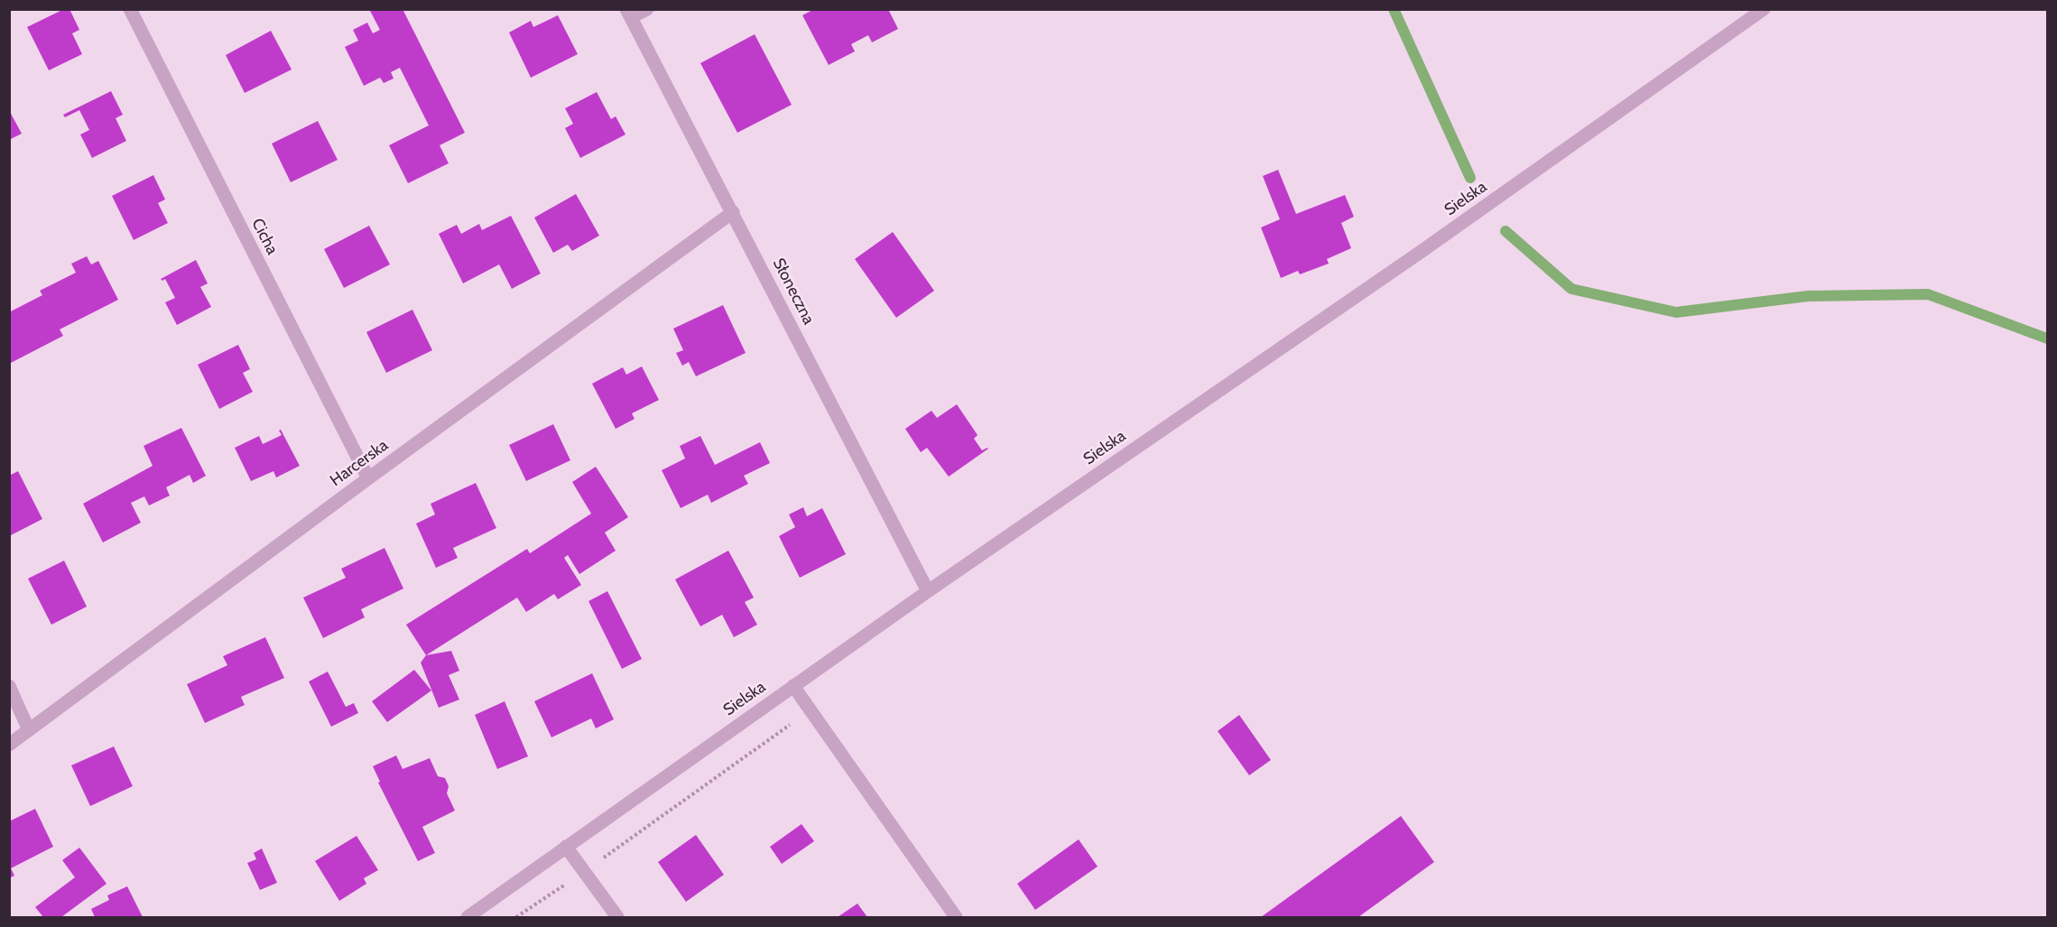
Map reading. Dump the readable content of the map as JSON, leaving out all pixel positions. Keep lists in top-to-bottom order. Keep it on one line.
{"streets":{"street":["Sielska","Cicha","Słoneczna","Harcerska"]},"crossings":[["Sielska","Słoneczna"],["Cicha","Harcerska"],["Słoneczna","Harcerska"]]}
